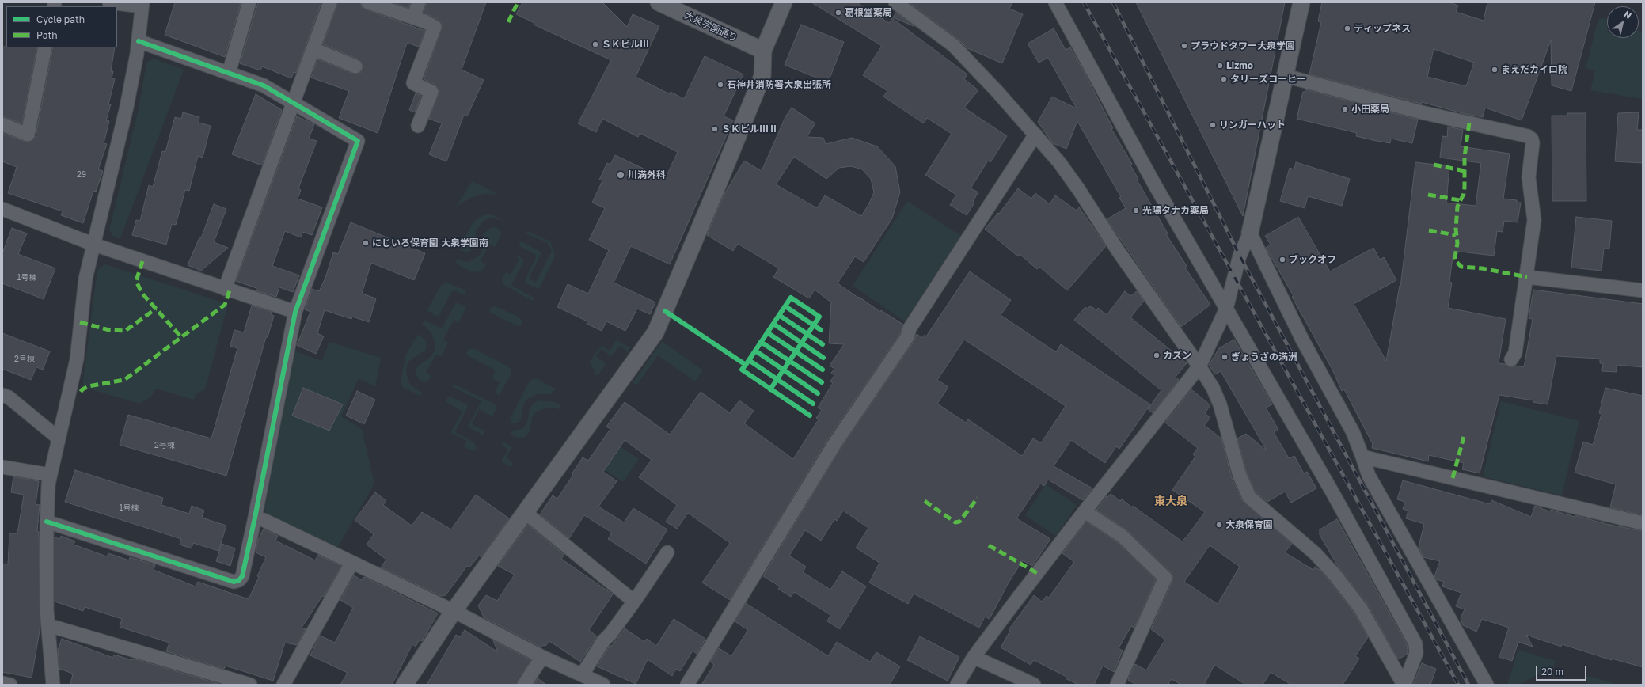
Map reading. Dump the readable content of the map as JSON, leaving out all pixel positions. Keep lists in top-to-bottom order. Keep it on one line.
{"streets":{"street":["大泉学園通り"]},"districts":["東大泉"],"places":["葛根堂薬局","ティップネス","ＳＫビルⅢ","プラウドタワー大泉学園","Lizmo","まえだカイロ院","タリーズコーヒー","石神井消防署大泉出張所","小田薬局","リンガーハット","ＳＫビルⅢⅡ","川満外科","光陽タナカ薬局","にじいろ保育園 大泉学園南","ブックオフ","カズン","ぎょうざの満洲","大泉保育園"],"house_numbers":["29","1号棟","2号棟","2号棟","1号棟"],"legend":["Cycle path","Path"],"scale_bar":"20 m","north":"top right"}
